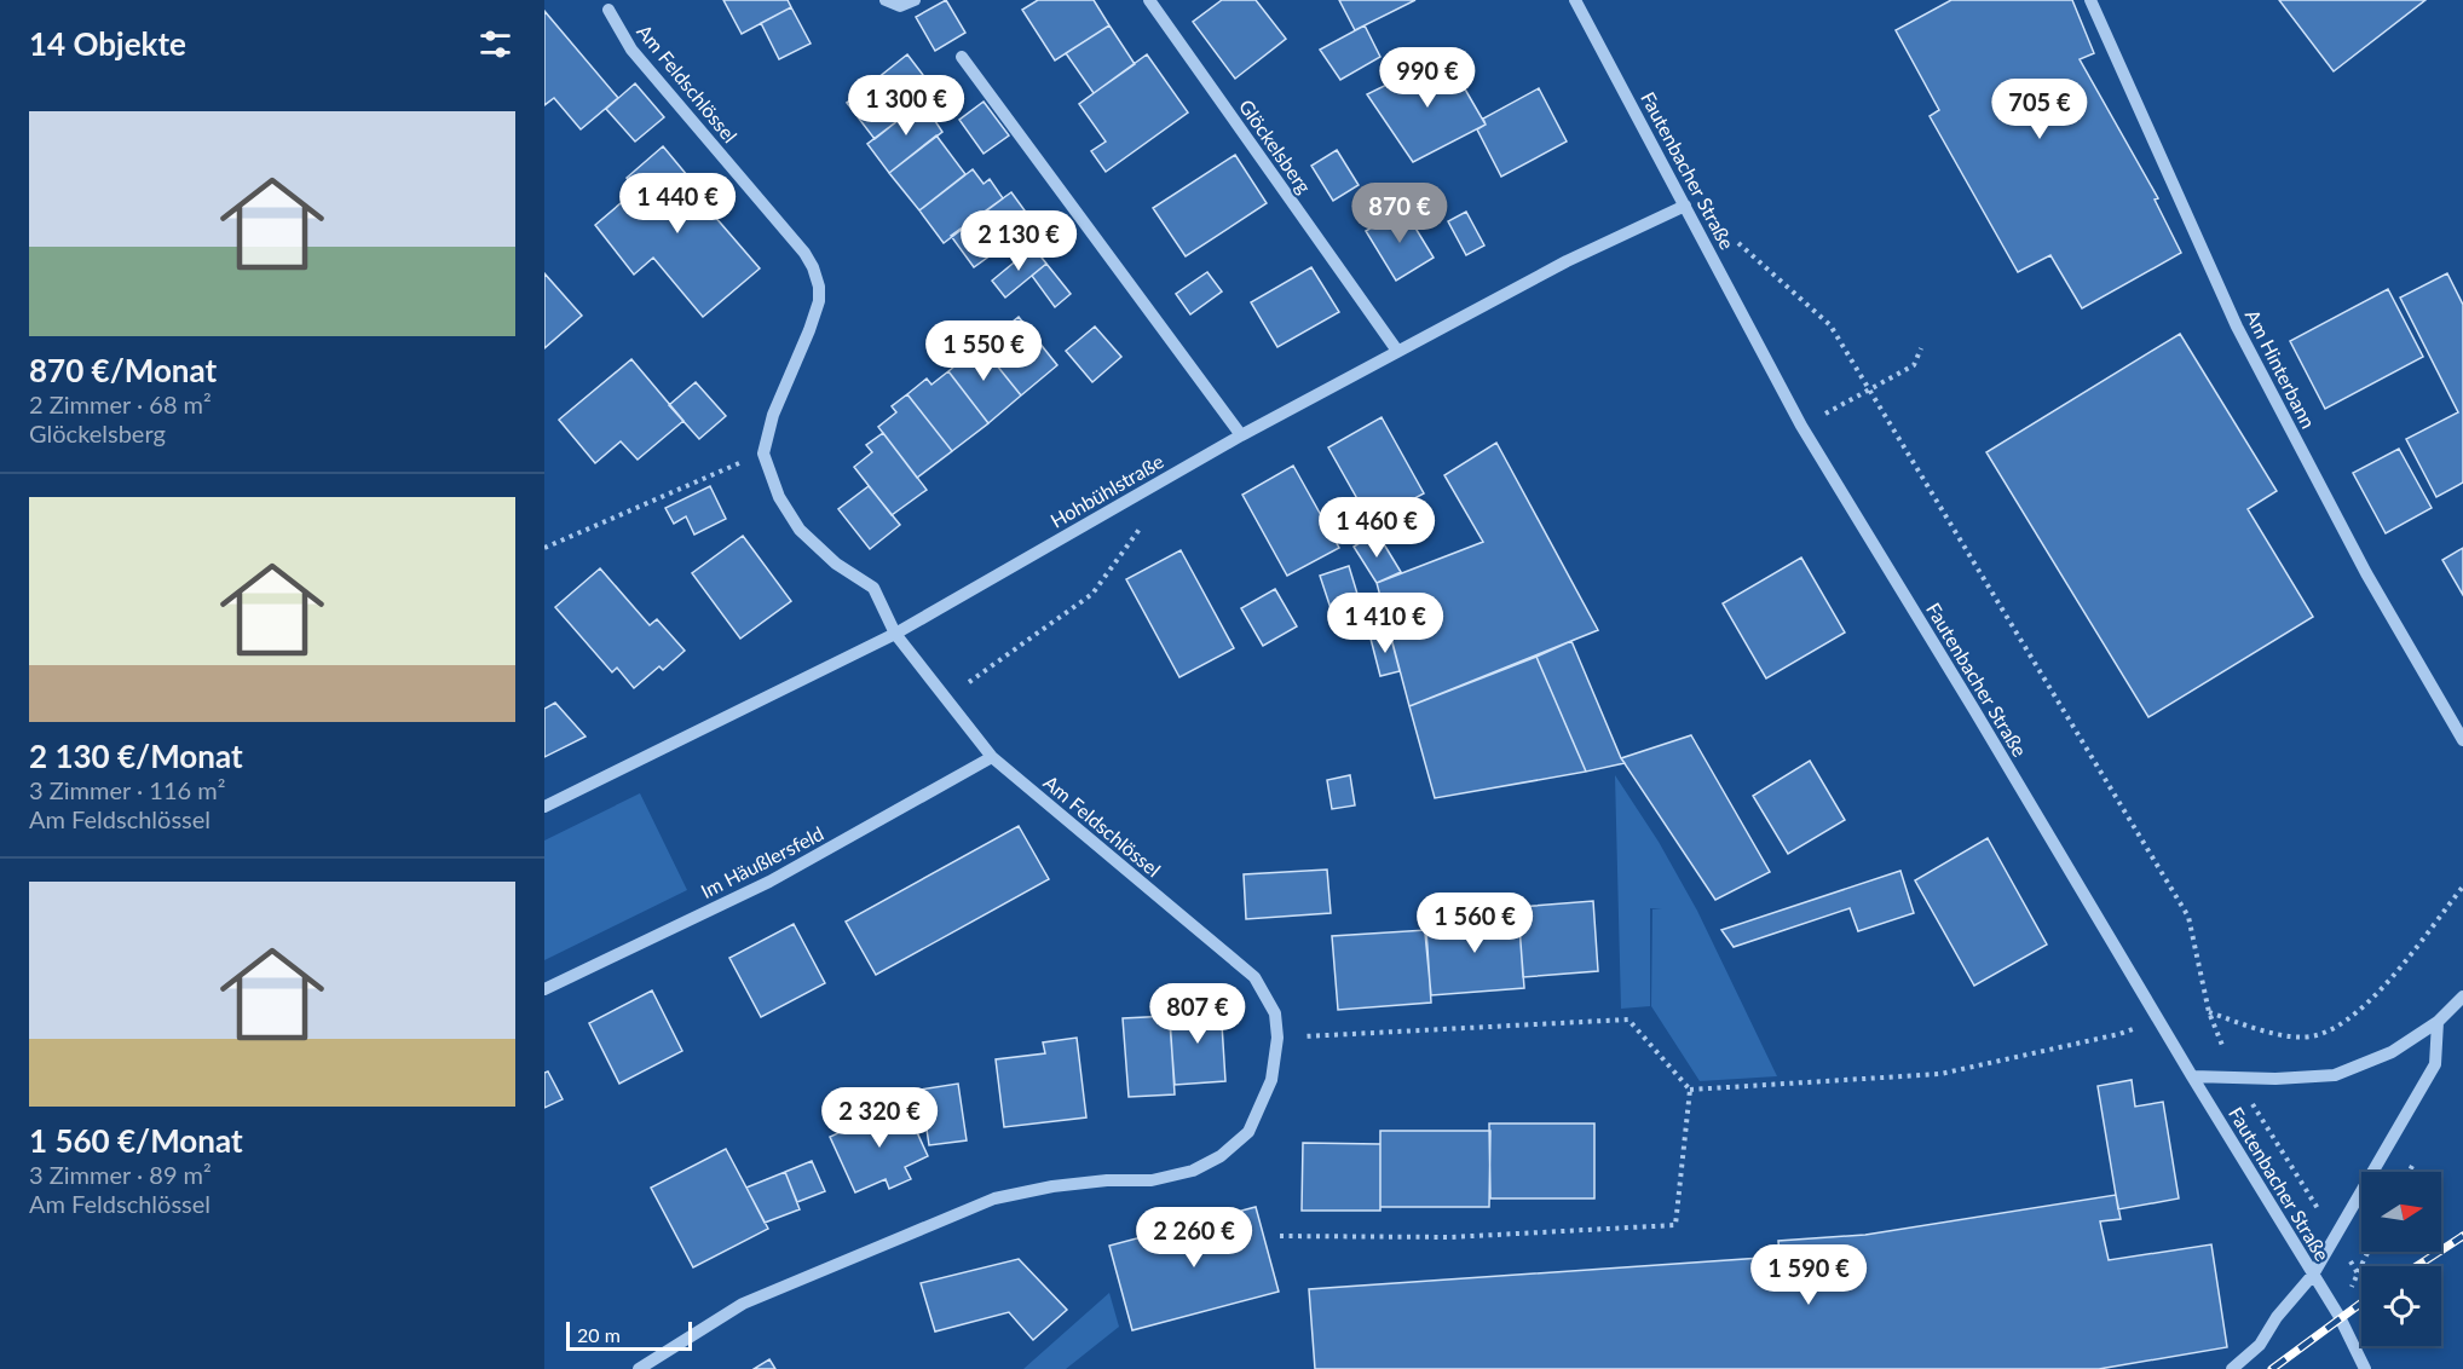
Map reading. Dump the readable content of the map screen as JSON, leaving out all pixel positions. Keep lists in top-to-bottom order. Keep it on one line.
{"streets":{"street":["Am Feldschlössel","Glöckelsberg","Fautenbacher Straße","Am Hinterbann","Hohbühlstraße","Im Häußlersfeld"]},"crossings":[["Am Feldschlössel","Hohbühlstraße"],["Am Feldschlössel","Im Häußlersfeld"],["Glöckelsberg","Hohbühlstraße"],["Fautenbacher Straße","Hohbühlstraße"]],"scale_bar":"20 m","north":"right","page":{"heading":"14 Objekte","price":["990 €","1 300 €","705 €","1 440 €","870 €","2 130 €","1 550 €","1 460 €","1 410 €","1 560 €","807 €","2 320 €","2 260 €","1 590 €"],"list":[{"name":"870 €/Monat","note":"2 Zimmer · 68 m² · Glöckelsberg"},{"name":"2 130 €/Monat","note":"3 Zimmer · 116 m² · Am Feldschlössel"},{"name":"1 560 €/Monat","note":"3 Zimmer · 89 m² · Am Feldschlössel"}],"scale":"20 m"}}
